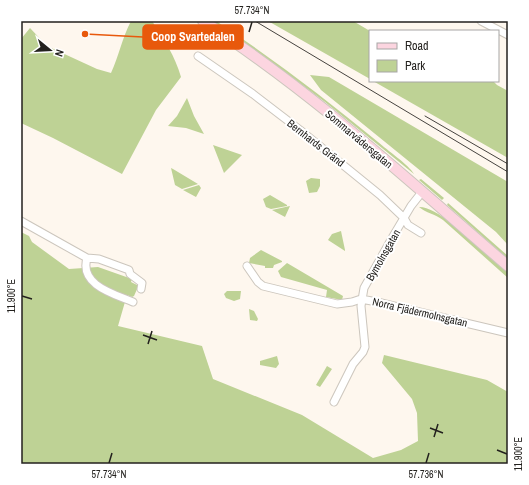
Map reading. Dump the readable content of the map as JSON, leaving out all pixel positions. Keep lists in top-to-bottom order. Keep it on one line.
{"streets":{"street":["Sommarvädersgatan","Bernhards Gränd","Bymolnsgatan","Norra Fjädermolnsgatan"]},"crossings":[["Bernhards Gränd","Bymolnsgatan"],["Bymolnsgatan","Norra Fjädermolnsgatan"]],"places":["Coop Svartedalen"],"legend":["Road","Park"],"north":"right","coordinates":["57.734°N","11.900°E","57.736°N"]}
